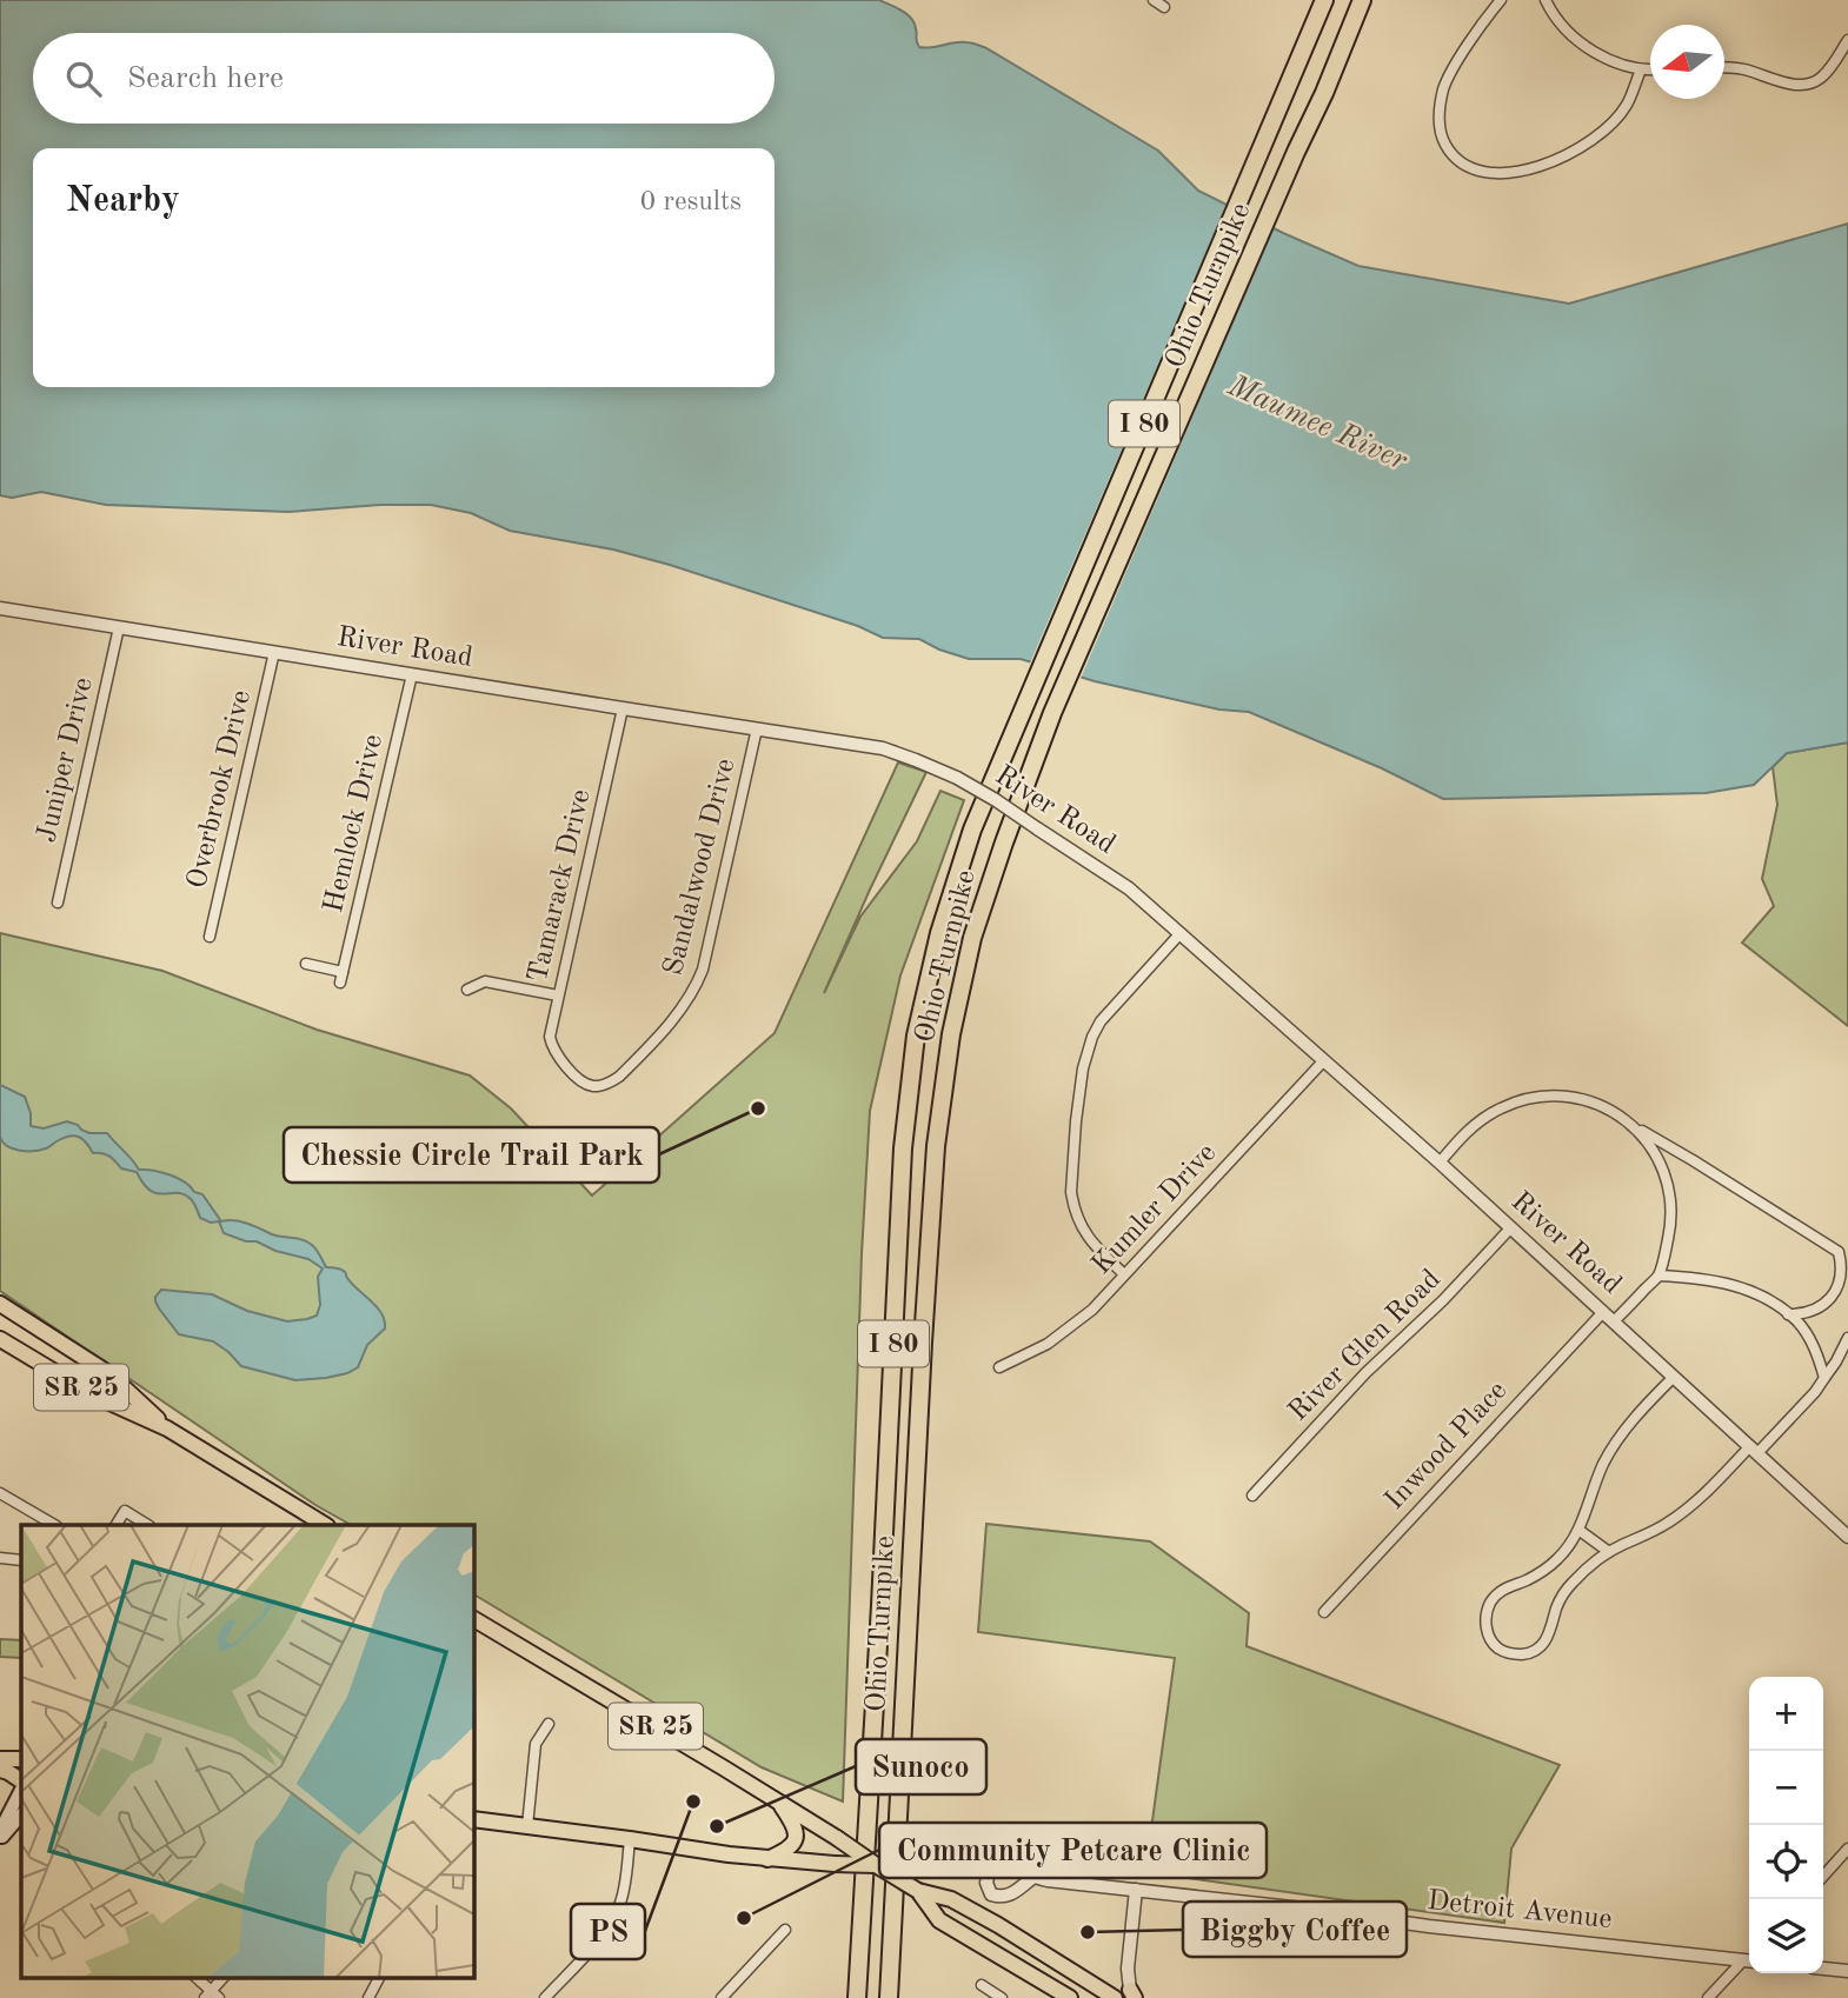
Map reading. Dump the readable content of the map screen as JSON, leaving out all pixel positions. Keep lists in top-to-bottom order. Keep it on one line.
{"streets":{"highway":["Ohio Turnpike","I 80"],"main road":["SR 25"],"street":["River Road","Juniper Drive","Overbrook Drive","Hemlock Drive","Sandalwood Drive","Tamarack Drive","Kumler Drive","River Glen Road","Inwood Place","Detroit Avenue"]},"crossings":[["River Road","Juniper Drive"],["River Road","Overbrook Drive"],["River Road","Hemlock Drive"],["River Road","Sandalwood Drive"],["River Road","Tamarack Drive"],["River Road","Kumler Drive"],["River Road","River Glen Road"],["River Road","Inwood Place"],["Sandalwood Drive","Tamarack Drive"]],"water":["Maumee River"],"places":["Chessie Circle Trail Park","PS","Sunoco","Community Petcare Clinic","Biggby Coffee"],"north":"left","page":{"search":"Search here","heading":["Nearby","0 results"],"map_buttons":["+","−"]}}
